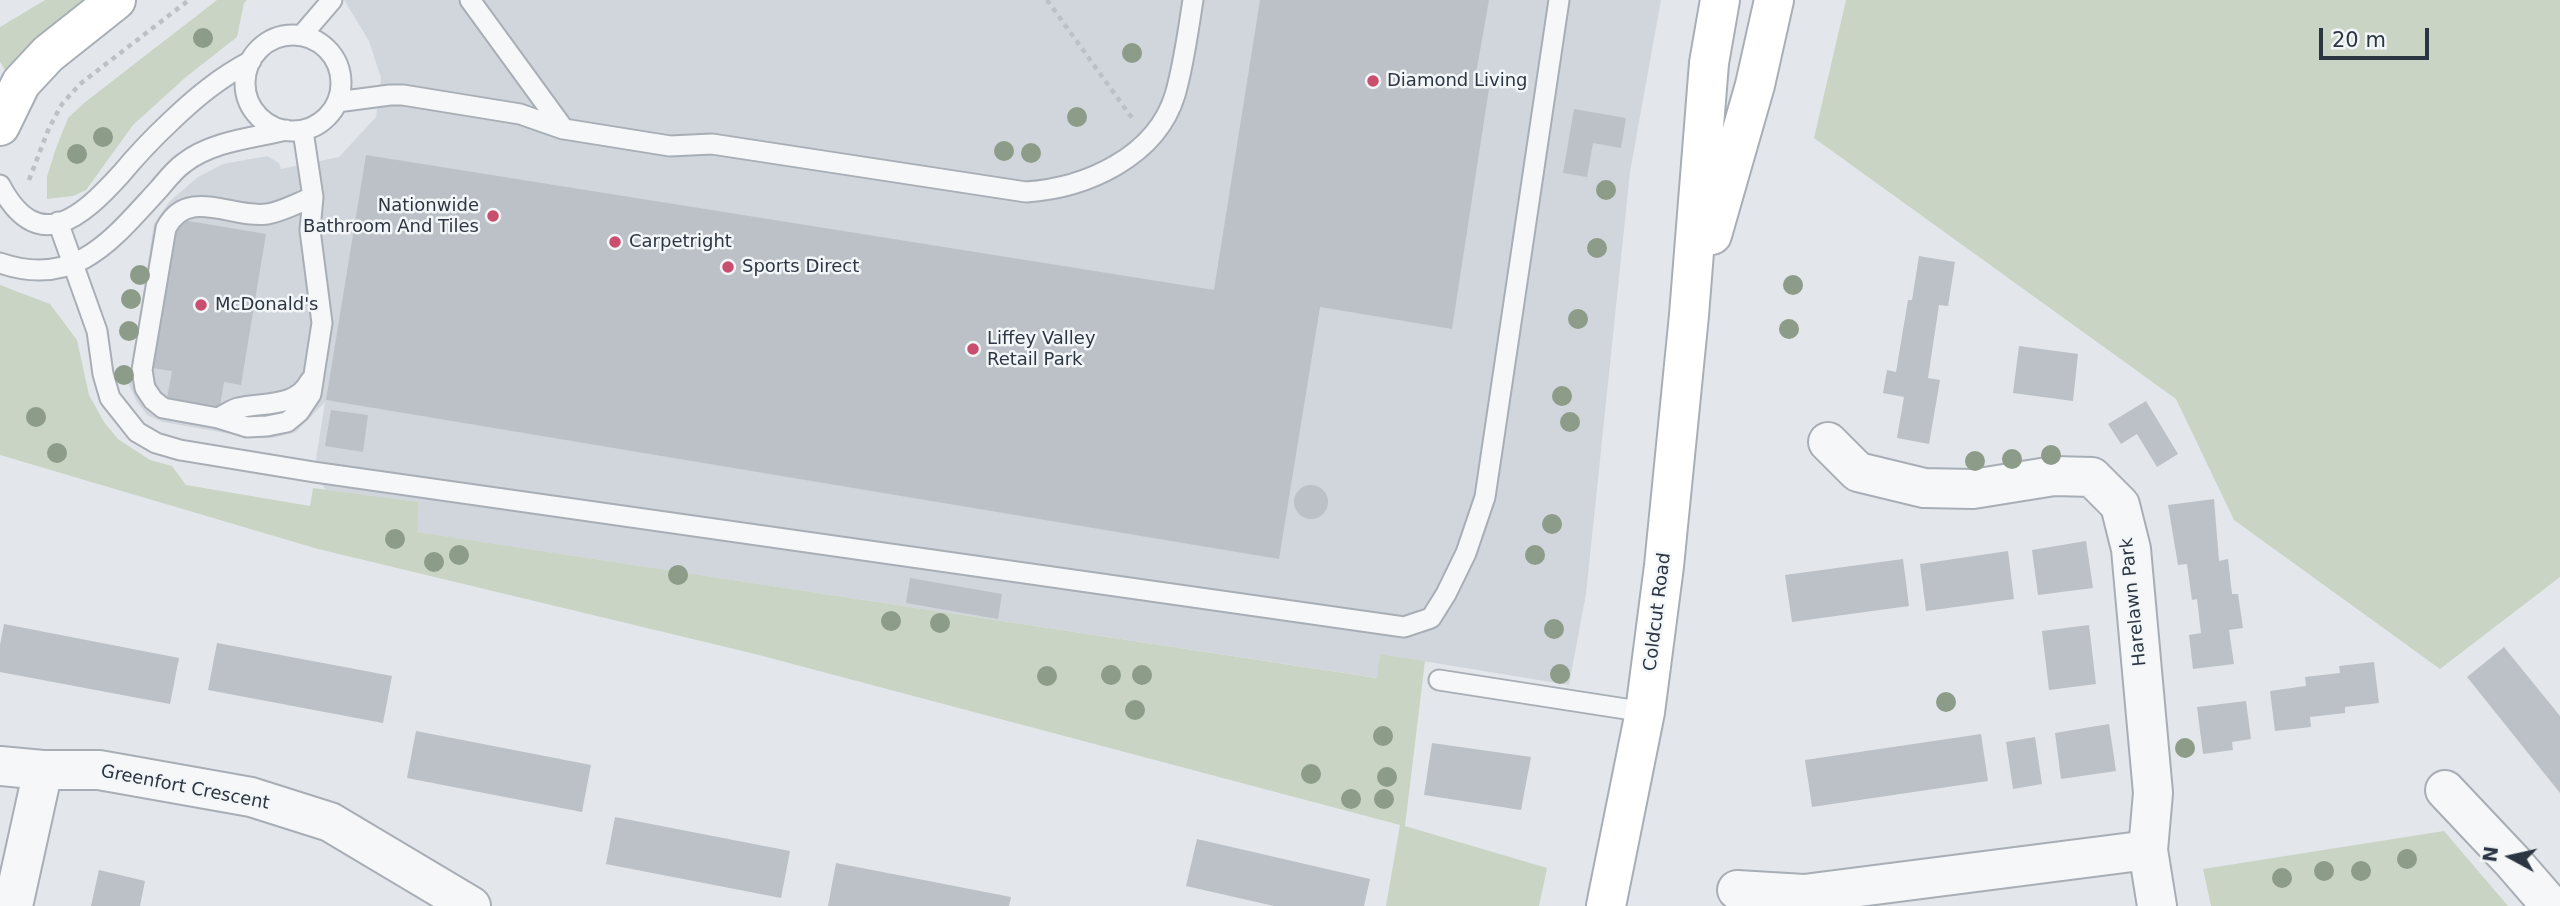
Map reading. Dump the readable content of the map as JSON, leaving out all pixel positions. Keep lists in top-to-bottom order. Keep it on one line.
{"streets":{"main road":["Coldcut Road"],"street":["Harelawn Park","Greenfort Crescent"]},"places":["Diamond Living","Nationwide Bathroom And Tiles","Carpetright","Sports Direct","McDonald's","Liffey Valley Retail Park"],"scale_bar":"20 m","north":"left"}
